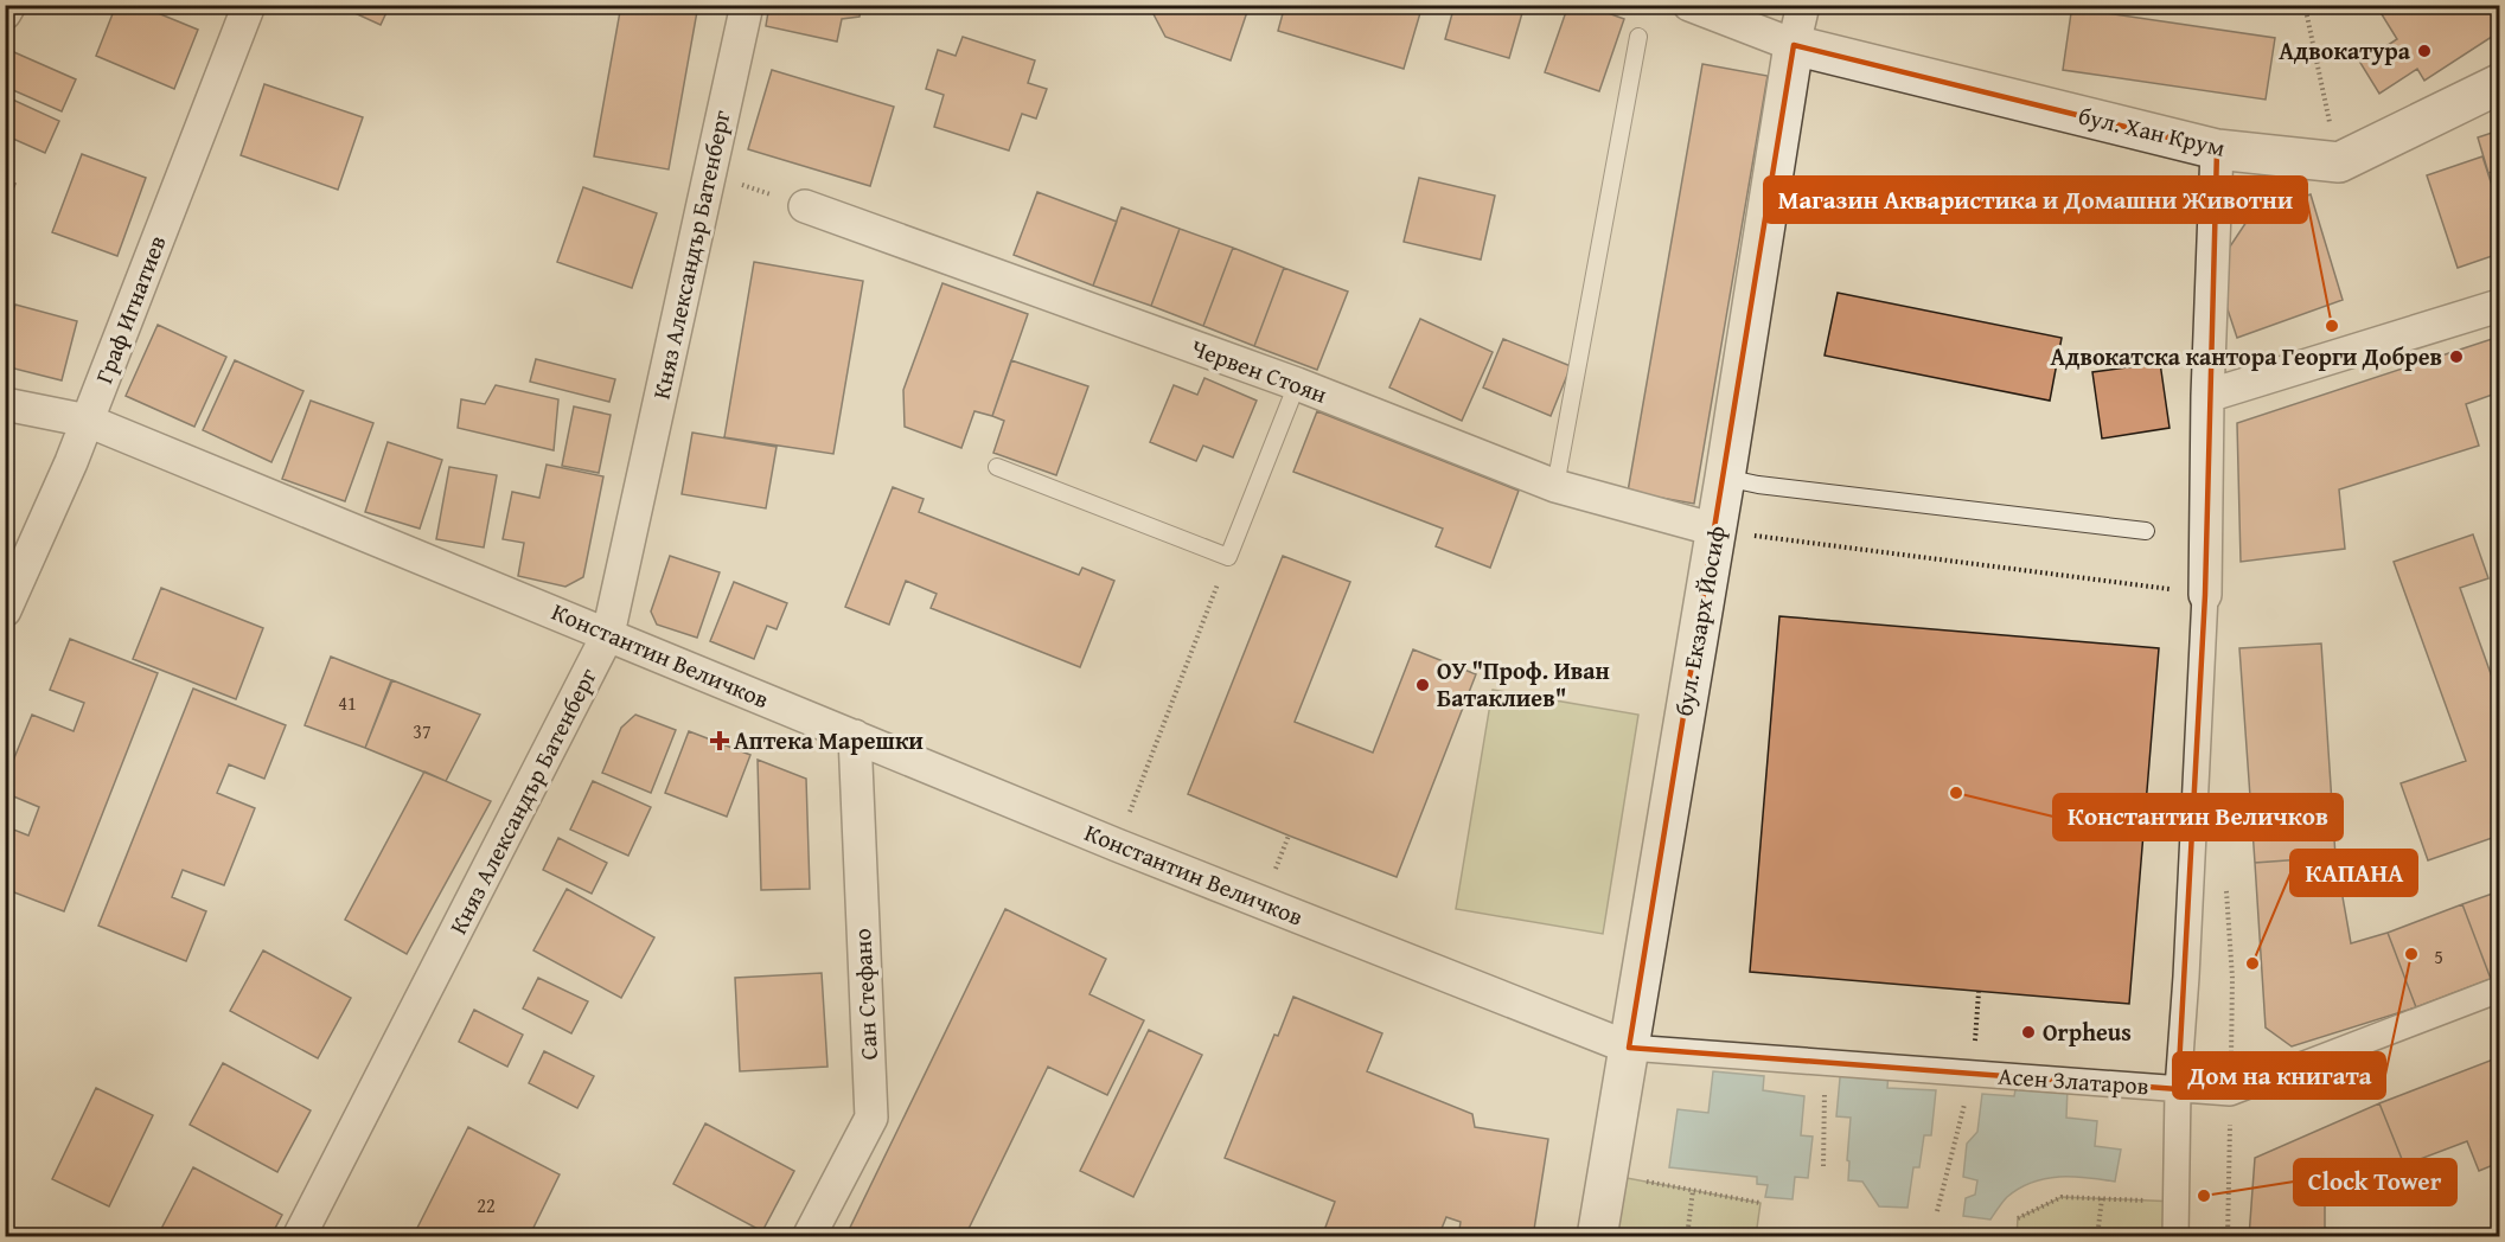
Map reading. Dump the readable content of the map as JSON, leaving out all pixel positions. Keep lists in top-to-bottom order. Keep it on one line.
{"streets":{"street":["бул. Хан Крум","Княз Александър Батенберг","Граф Игнатиев","Червен Стоян","бул. Екзарх Йосиф","Константин Величков","Сан Стефано","Асен Златаров"]},"crossings":[["бул. Хан Крум","бул. Екзарх Йосиф"],["Княз Александър Батенберг","Константин Величков"],["Граф Игнатиев","Константин Величков"],["Червен Стоян","бул. Екзарх Йосиф"],["бул. Екзарх Йосиф","Константин Величков"],["бул. Екзарх Йосиф","Асен Златаров"],["Константин Величков","Сан Стефано"],["Константин Величков","Асен Златаров"]],"places":{"other":["Адвокатура","Магазин Акваристика и Домашни Животни","Адвокатска кантора Георги Добрев","ОУ \"Проф. Иван Батаклиев\"","Константин Величков","Дом на книгата","КАПАНА","Orpheus","Clock Tower"],"health":["Аптека Марешки"]},"house_numbers":["41","37","5","22"]}
